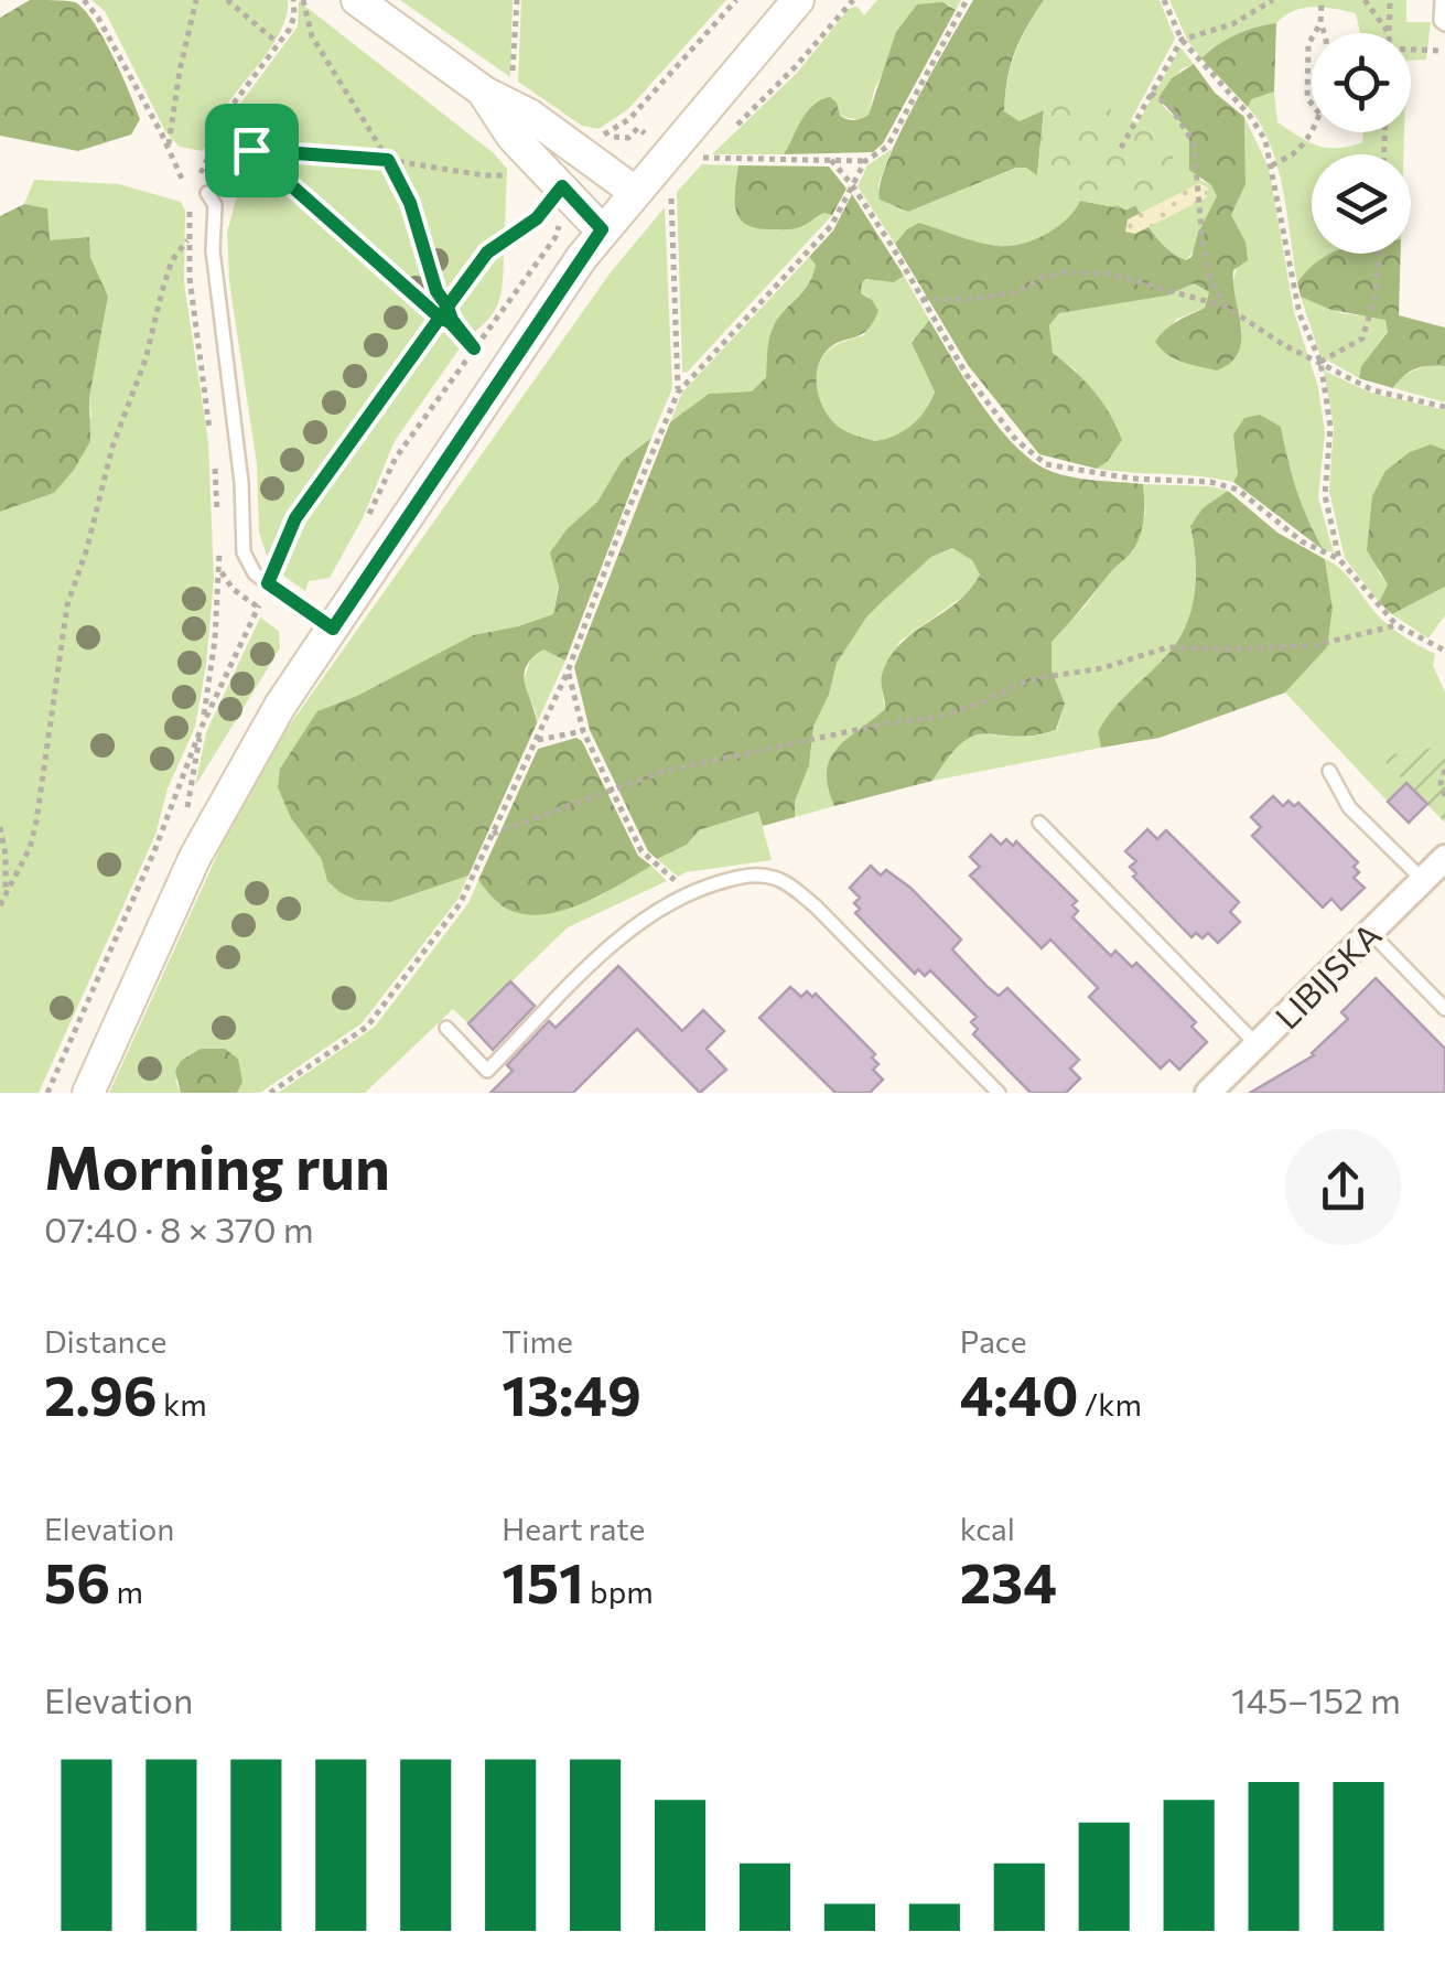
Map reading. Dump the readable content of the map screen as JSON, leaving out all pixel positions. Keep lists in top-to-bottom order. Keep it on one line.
{"streets":{"street":["LIBIJSKA"]},"page":{"heading":["Morning run","07:40 · 8 × 370 m"],"stats":[["Distance","2.96 km"],["Time","13:49"],["Pace","4:40 /km"],["Elevation","56 m"],["Heart rate","151 bpm"],["kcal","234"]],"chart":["Elevation","145–152 m"]}}
